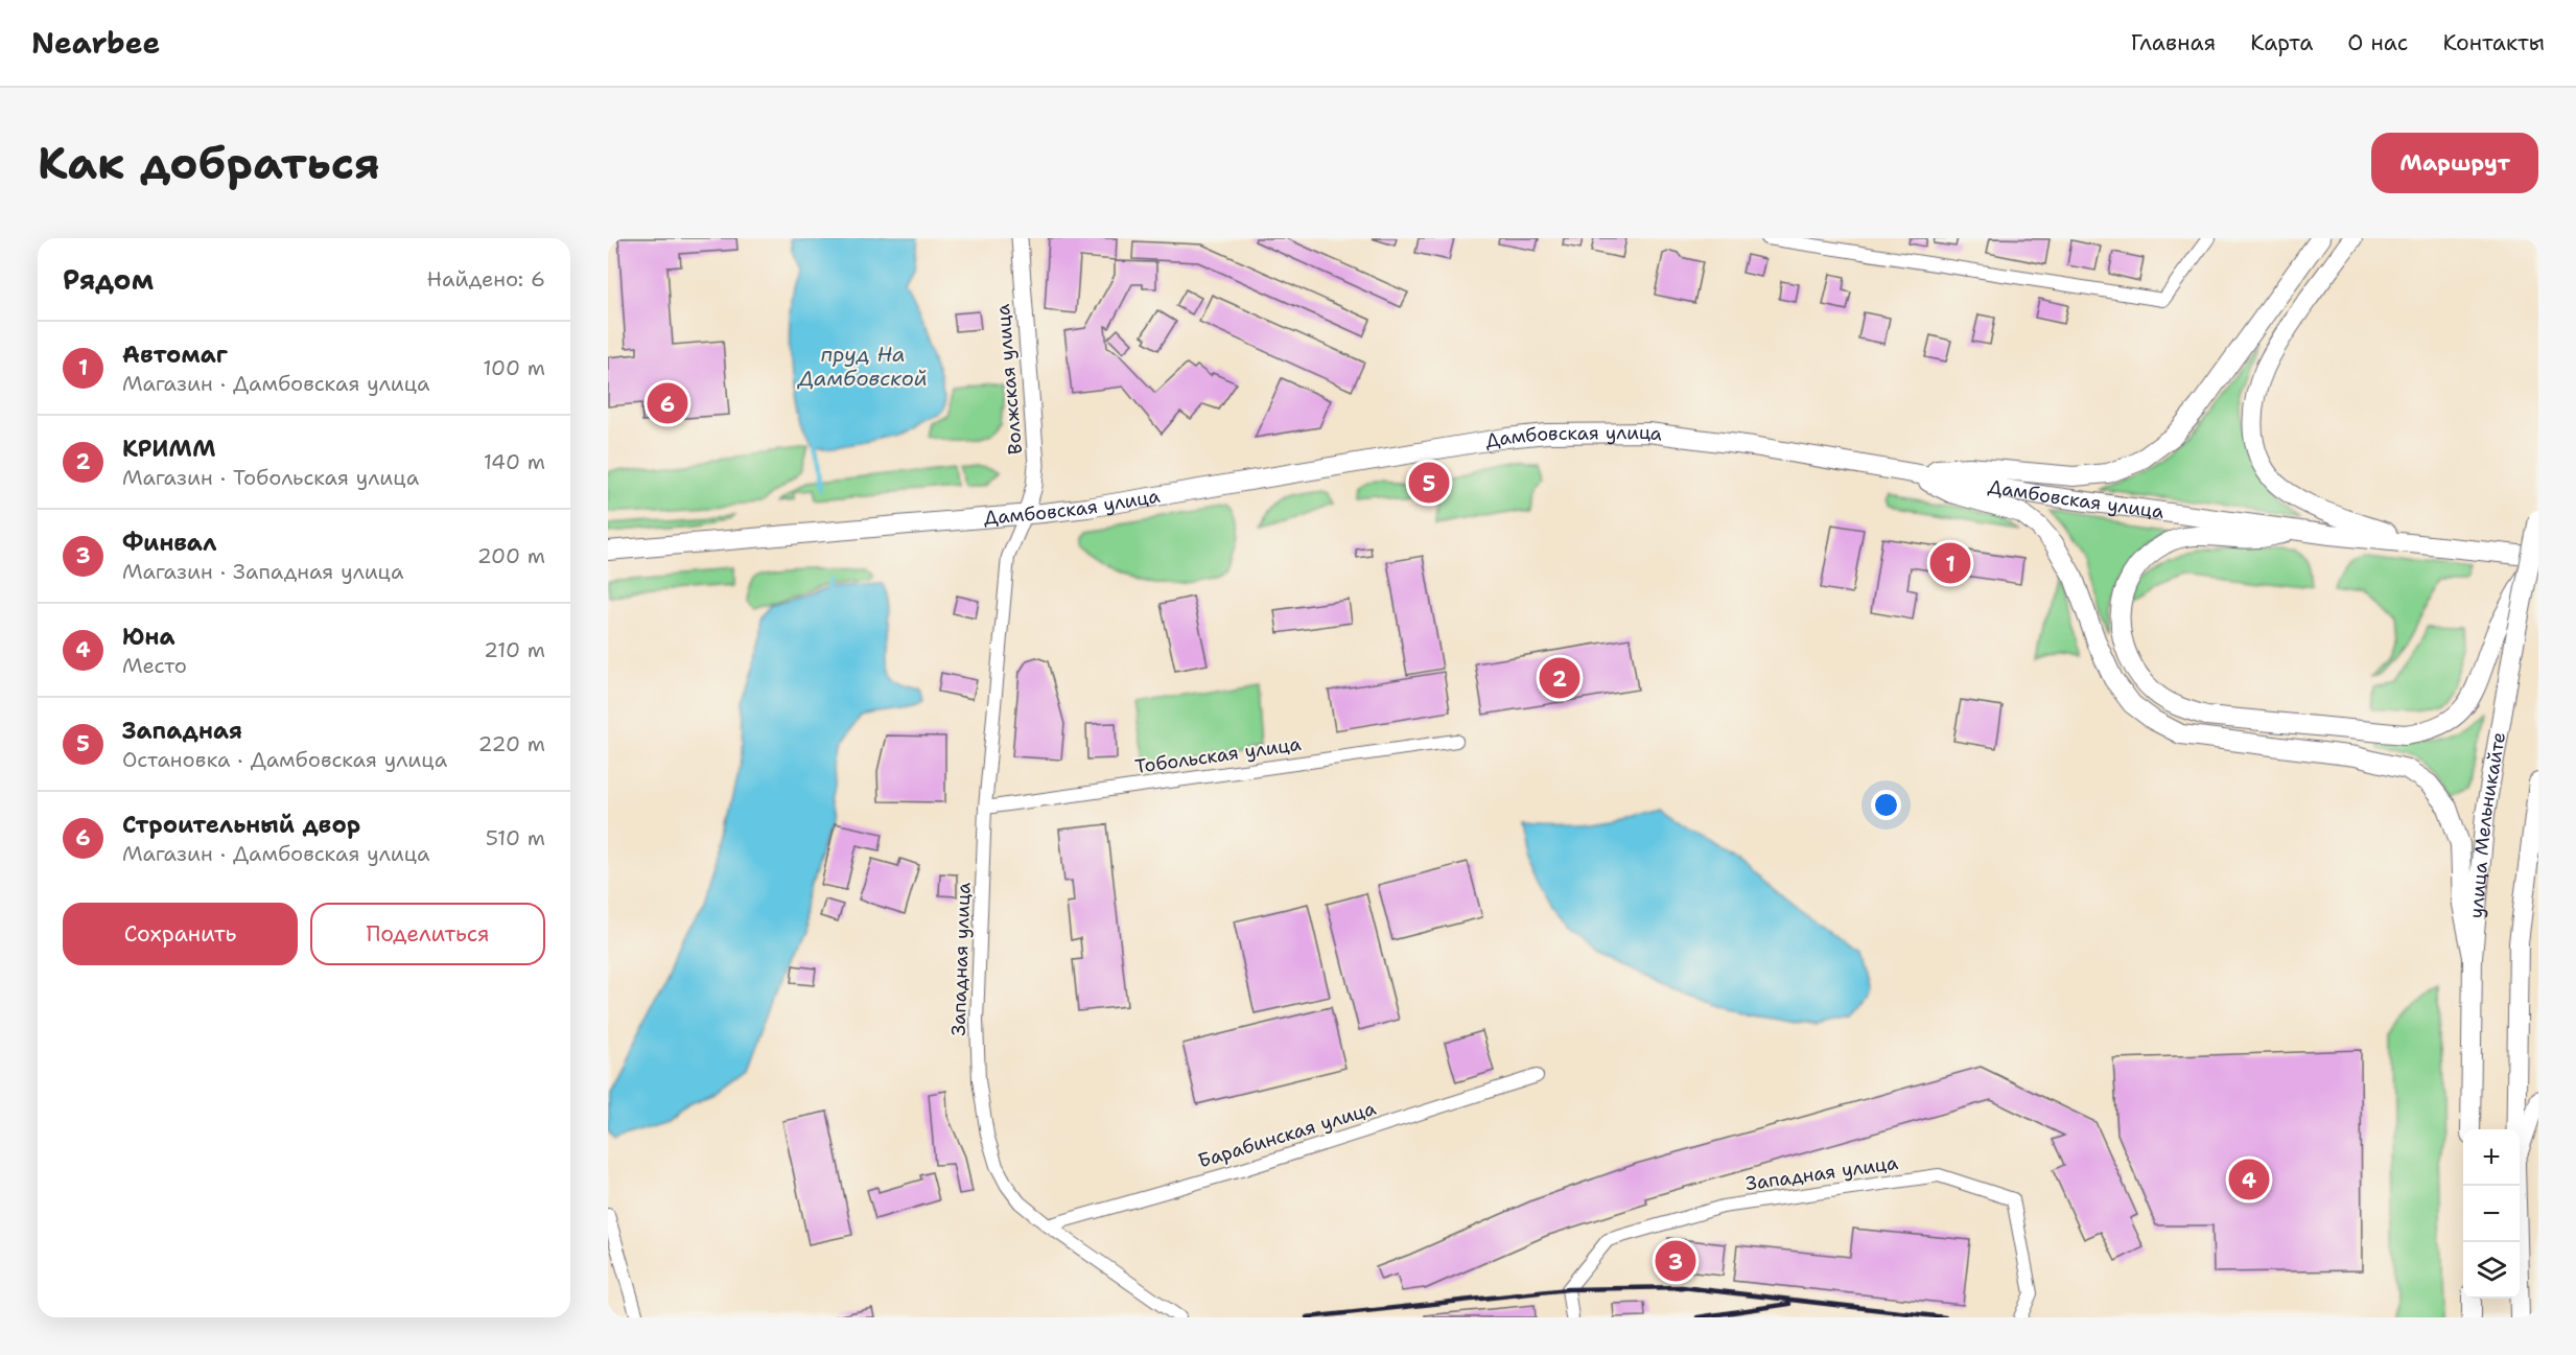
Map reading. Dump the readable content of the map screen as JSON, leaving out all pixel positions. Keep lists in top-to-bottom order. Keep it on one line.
{"streets":{"main road":["Дамбовская улица","улица Мельникайте"],"street":["Волжская улица","Тобольская улица","Западная улица","Барабинская улица"]},"crossings":[["Волжская улица","Дамбовская улица"],["Волжская улица","Западная улица"],["Дамбовская улица","Западная улица"],["Тобольская улица","Западная улица"],["Западная улица","Барабинская улица"]],"water":["пруд На Дамбовской"],"page":{"header":"Nearbee","nav":["Главная","Карта","О нас","Контакты"],"buttons":["Маршрут",["Сохранить","Поделиться"]],"title":"Как добраться","heading":["Рядом","Найдено: 6"],"list":[{"mark":"1","name":"Автомаг","note":"Магазин · Дамбовская улица","value":"100 m"},{"mark":"2","name":"КРИММ","note":"Магазин · Тобольская улица","value":"140 m"},{"mark":"3","name":"Финвал","note":"Магазин · Западная улица","value":"200 m"},{"mark":"4","name":"Юна","note":"Место","value":"210 m"},{"mark":"5","name":"Западная","note":"Остановка · Дамбовская улица","value":"220 m"},{"mark":"6","name":"Строительный двор","note":"Магазин · Дамбовская улица","value":"510 m"}],"pins":["6","5","1","2","4","3"],"map_buttons":["+","−"]}}
